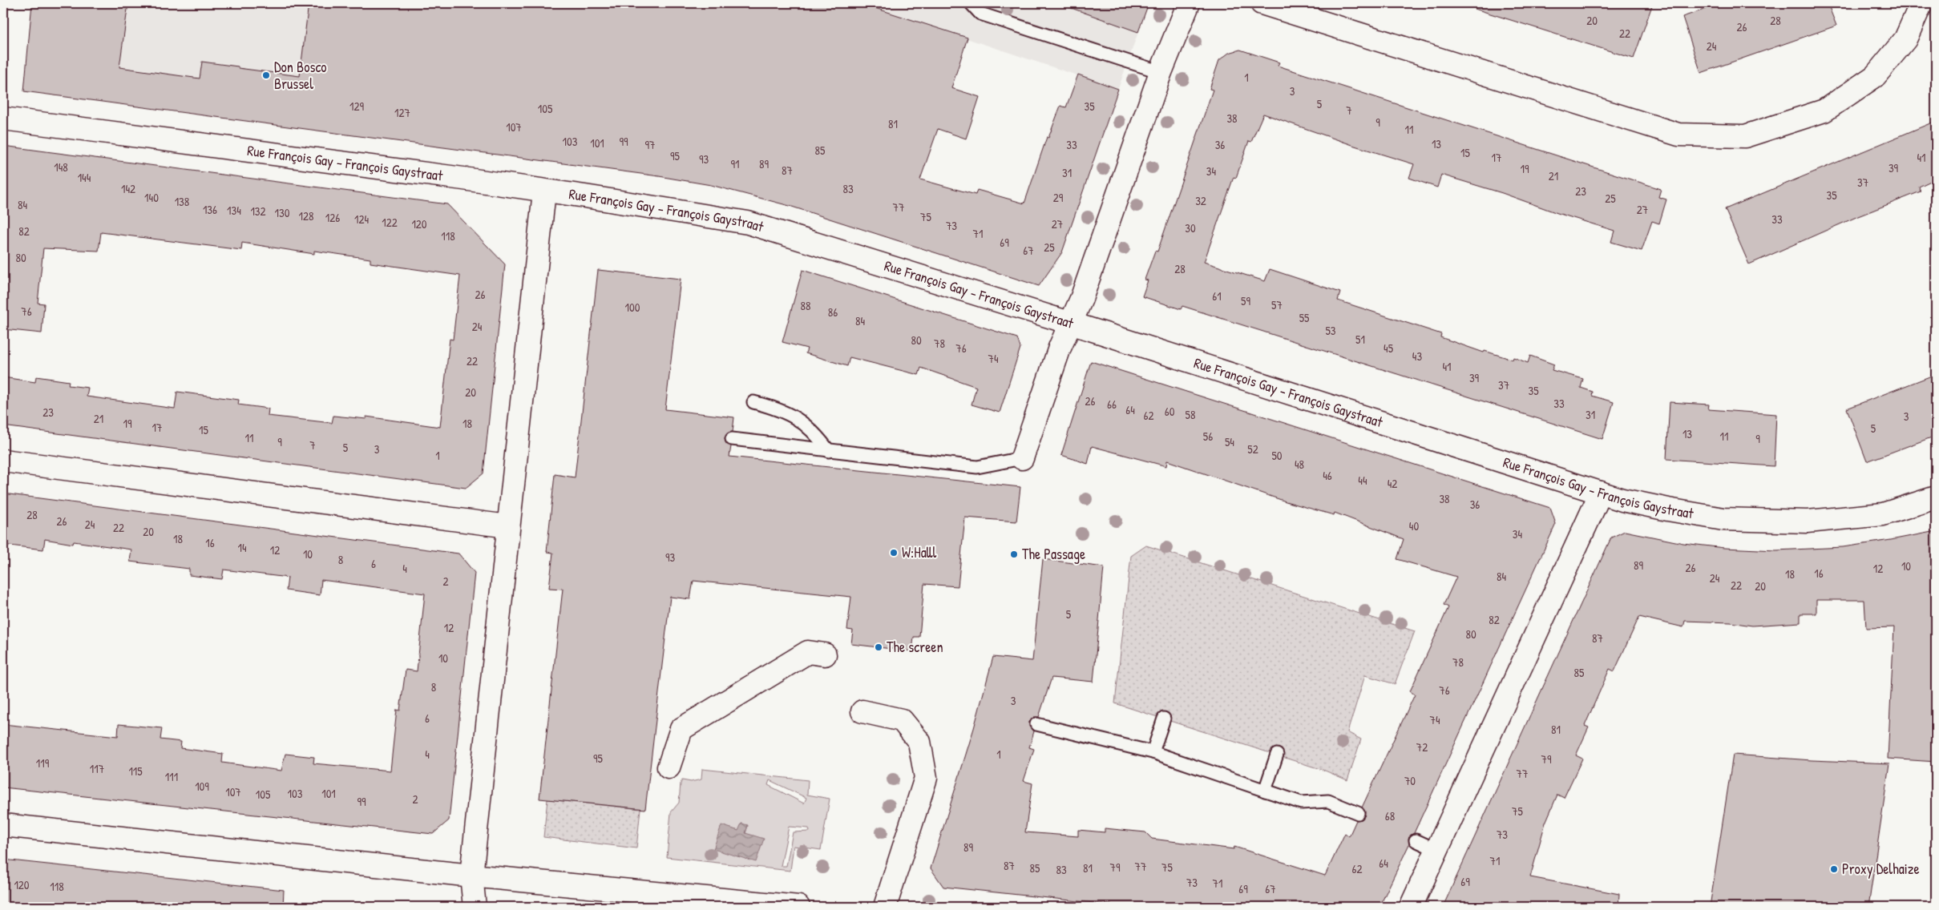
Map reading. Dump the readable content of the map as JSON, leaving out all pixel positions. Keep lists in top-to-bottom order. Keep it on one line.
{"streets":{"street":["Rue François Gay - François Gaystraat"]},"places":["Don Bosco Brussel","W:Halll","The Passage","The screen","Proxy Delhaize"],"house_numbers":["20","28","26","22","24","1","3","5","129","35","105","7","127","38","9","81","107","11","103","99","101","13","97","33","36","85","15","95","17","41","93","91","89","148","39","19","87","34","31","21","144","37","142","83","23","35","140","29","25","32","138","84","77","136","27","134","132","130","128","75","126","124","33","122","120","27","73","30","82","71","118","69","25","67","80","28","26","61","59","57","88","100","76","86","55","84","24","53","51","80","78","76","45","43","74","22","41","39","37","35","20","26","33","66","64","60","23","58","31","62","3","21","19","18","17","5","15","13","56","11","11","9","9","54","7","5","3","52","1","50","48","46","44","42","38","36","28","26","24","40","22","20","34","18","16","14","12","10","93","8","6","89","10","26","4","12","16","18","84","24","2","22","20","5","82","12","80","87","10","78","85","8","76","3","6","74","81","72","4","1","95","79","119","117","115","77","111","70","109","107","103","101","105","2","99","75","68","73","89","71","64","87","77","79","75","85","81","62","83","69","73","71","120","118","69","67"]}
